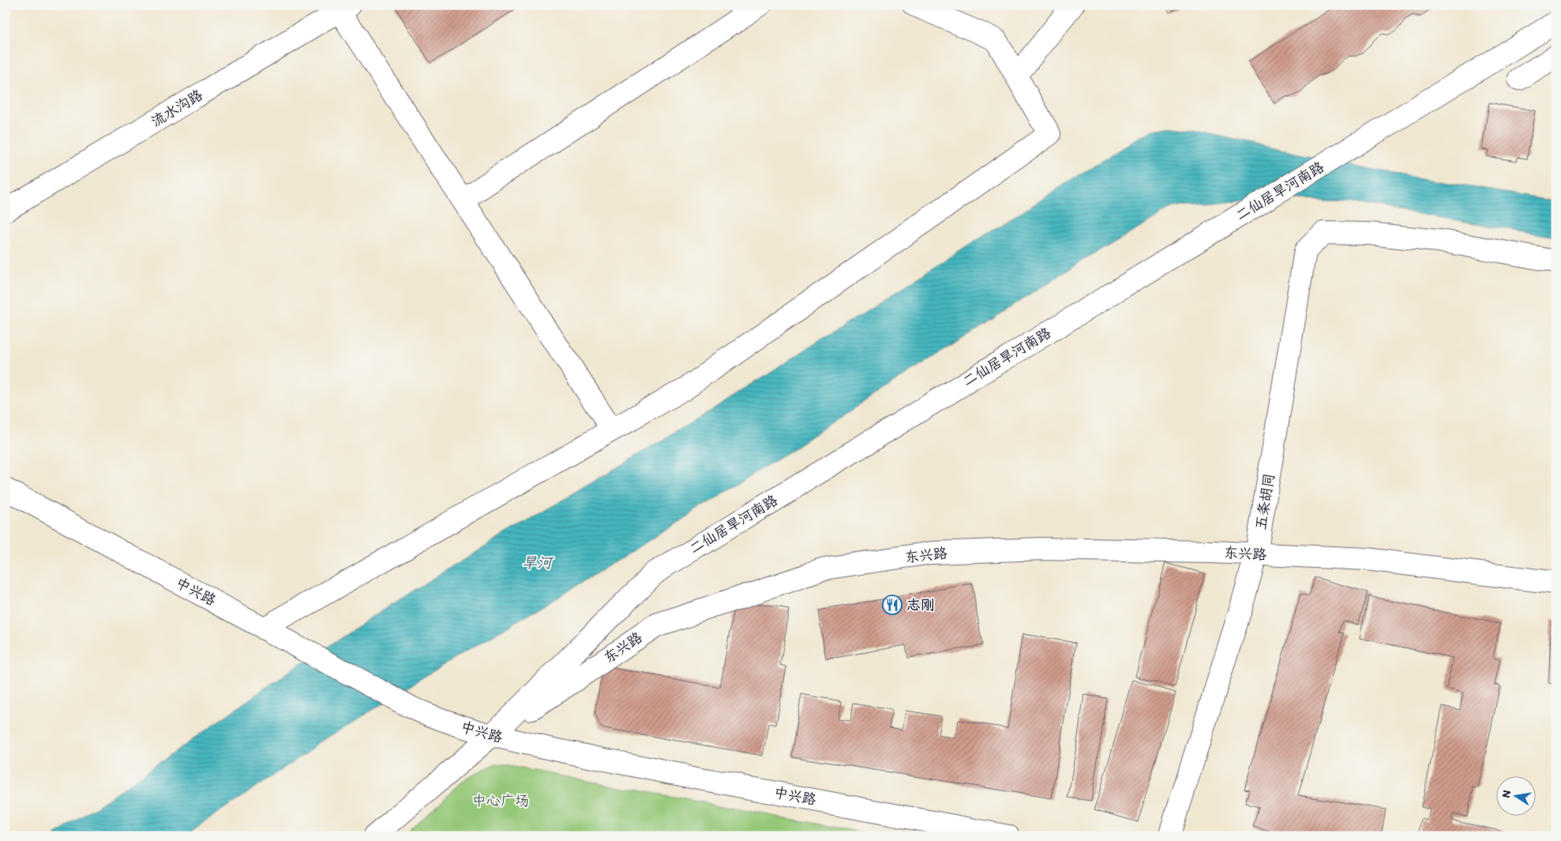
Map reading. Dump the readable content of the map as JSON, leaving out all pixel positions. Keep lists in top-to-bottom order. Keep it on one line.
{"streets":{"street":["流水沟路","二仙居旱河南路","五条胡同","东兴路","中兴路"]},"crossings":[["二仙居旱河南路","东兴路"],["二仙居旱河南路","中兴路"],["五条胡同","东兴路"],["东兴路","中兴路"]],"water":["旱河"],"parks":["中心广场"],"places":{"restaurant":["志刚"]},"north":"left"}
